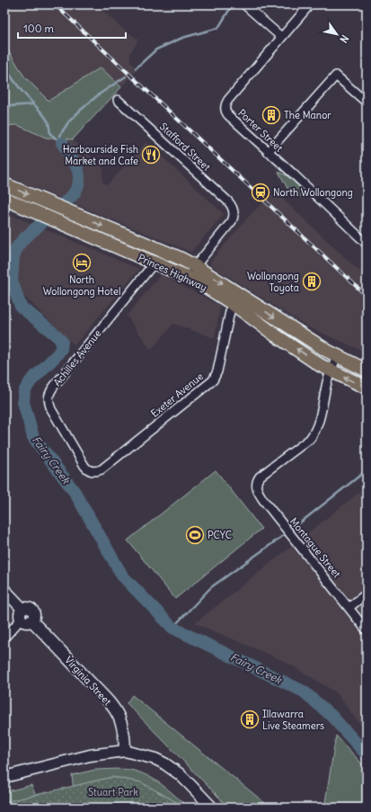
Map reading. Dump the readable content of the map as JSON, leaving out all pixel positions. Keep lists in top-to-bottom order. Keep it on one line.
{"streets":{"main road":["Princes Highway","Achilles Avenue","Virginia Street"],"street":["Porter Street","Stafford Street","Exeter Avenue","Montague Street"]},"crossings":[["Stafford Street","Princes Highway"],["Princes Highway","Achilles Avenue"],["Princes Highway","Exeter Avenue"],["Princes Highway","Montague Street"],["Achilles Avenue","Exeter Avenue"]],"water":["Fairy Creek"],"parks":["Stuart Park"],"places":{"building":["The Manor","Wollongong Toyota","Illawarra Live Steamers"],"restaurant":["Harbourside Fish Market and Cafe"],"station":["North Wollongong"],"hotel":["North Wollongong Hotel"],"sports":["PCYC"]},"scale_bar":"100 m","north":"bottom right"}
